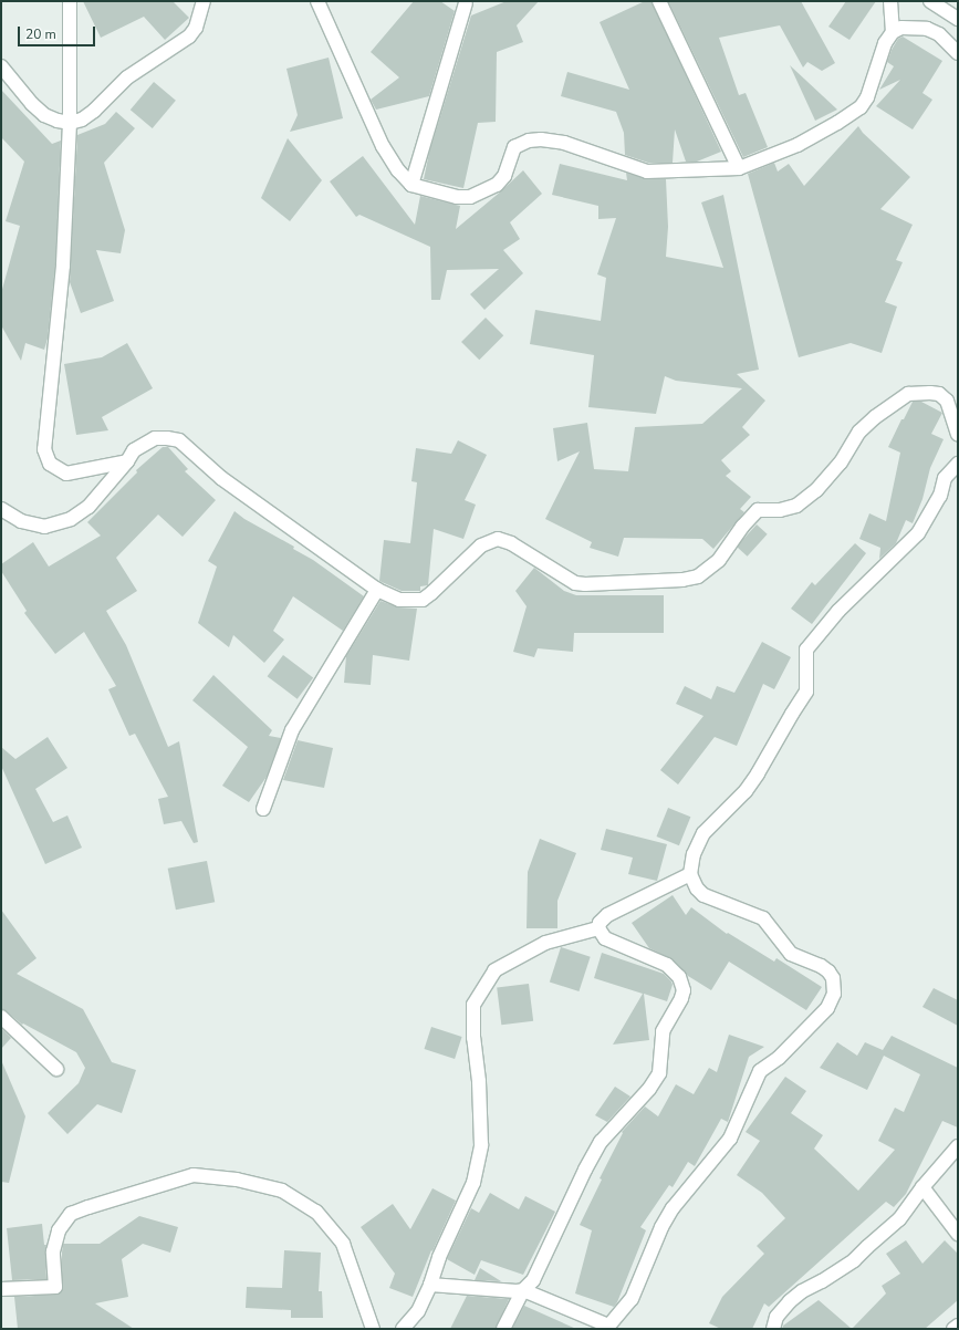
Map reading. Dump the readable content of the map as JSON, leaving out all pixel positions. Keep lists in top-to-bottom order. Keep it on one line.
{"scale_bar":"20 m"}
